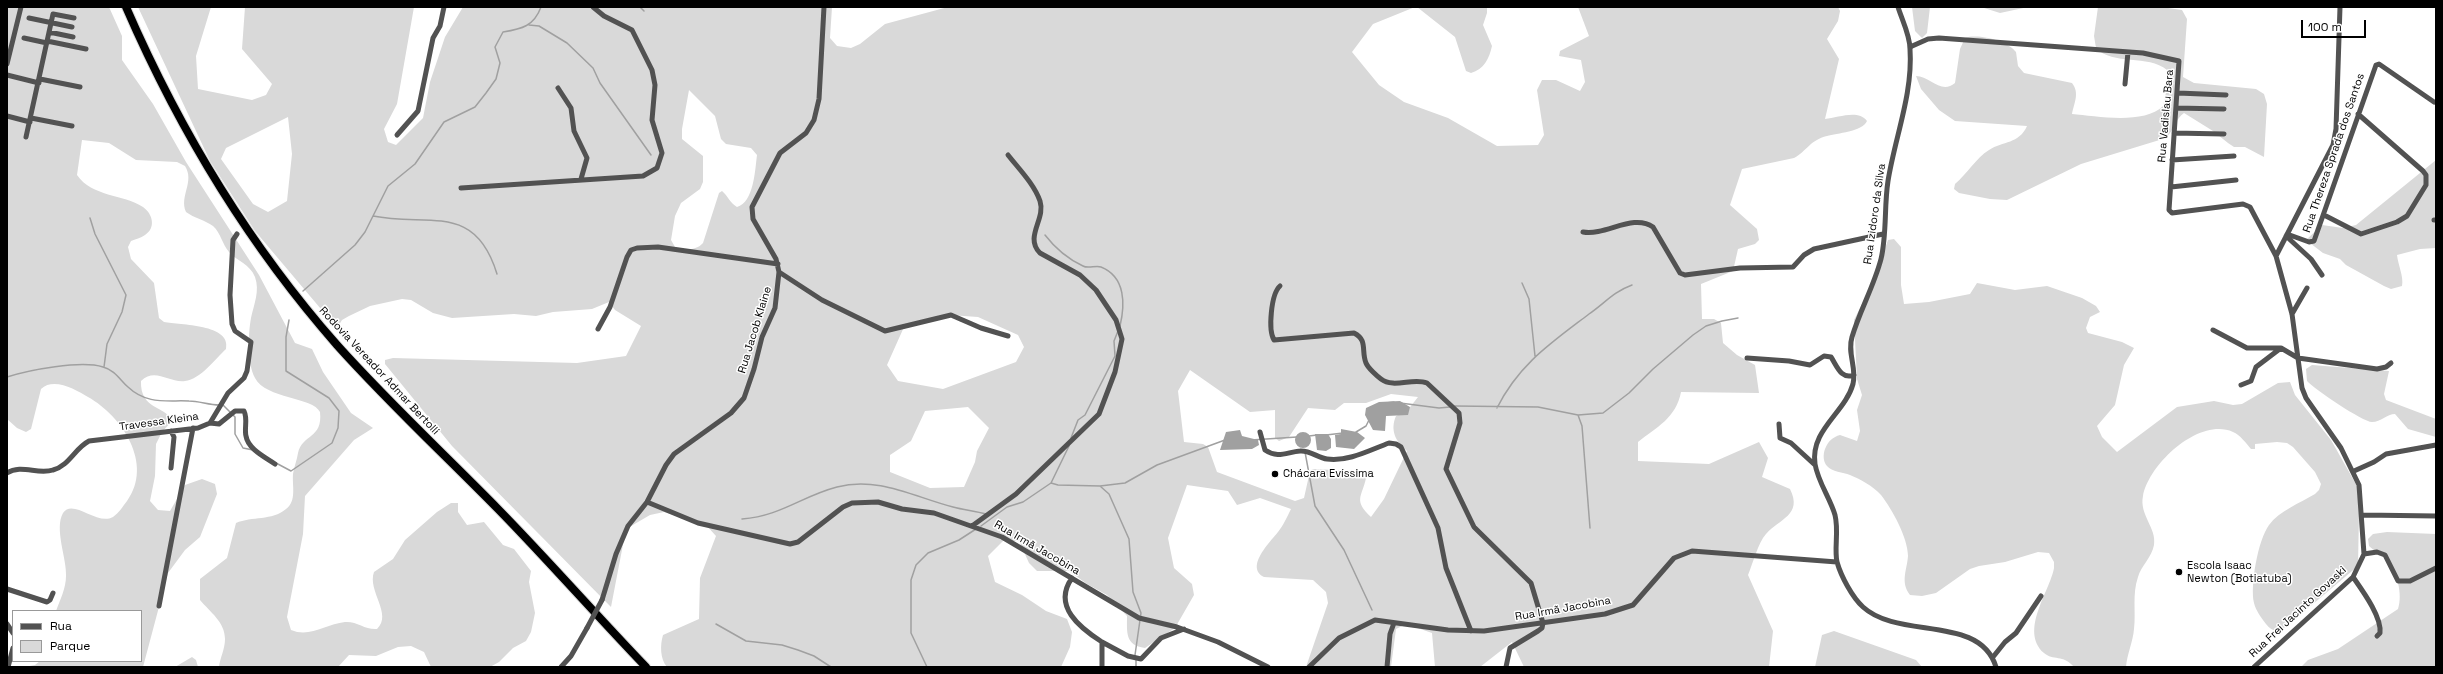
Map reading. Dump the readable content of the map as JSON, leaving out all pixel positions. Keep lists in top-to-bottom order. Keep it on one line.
{"streets":{"highway":["Rodovia Vereador Admar Bertolli"],"street":["Rua Vadislau Bara","Rua Thereza Sprada dos Santos","Rua Izidoro da Silva","Rua Jacob Klaine","Travessa Kleina","Rua Irmã Jacobina","Rua Frei Jacinto Govaski"]},"crossings":[["Rua Vadislau Bara","Rua Izidoro da Silva"],["Rua Vadislau Bara","Rua Frei Jacinto Govaski"],["Rua Izidoro da Silva","Rua Irmã Jacobina"],["Rua Jacob Klaine","Rua Irmã Jacobina"]],"places":["Chácara Evíssima","Escola Isaac Newton (Botiatuba)"],"legend":["Rua","Parque"],"scale_bar":"100 m"}
